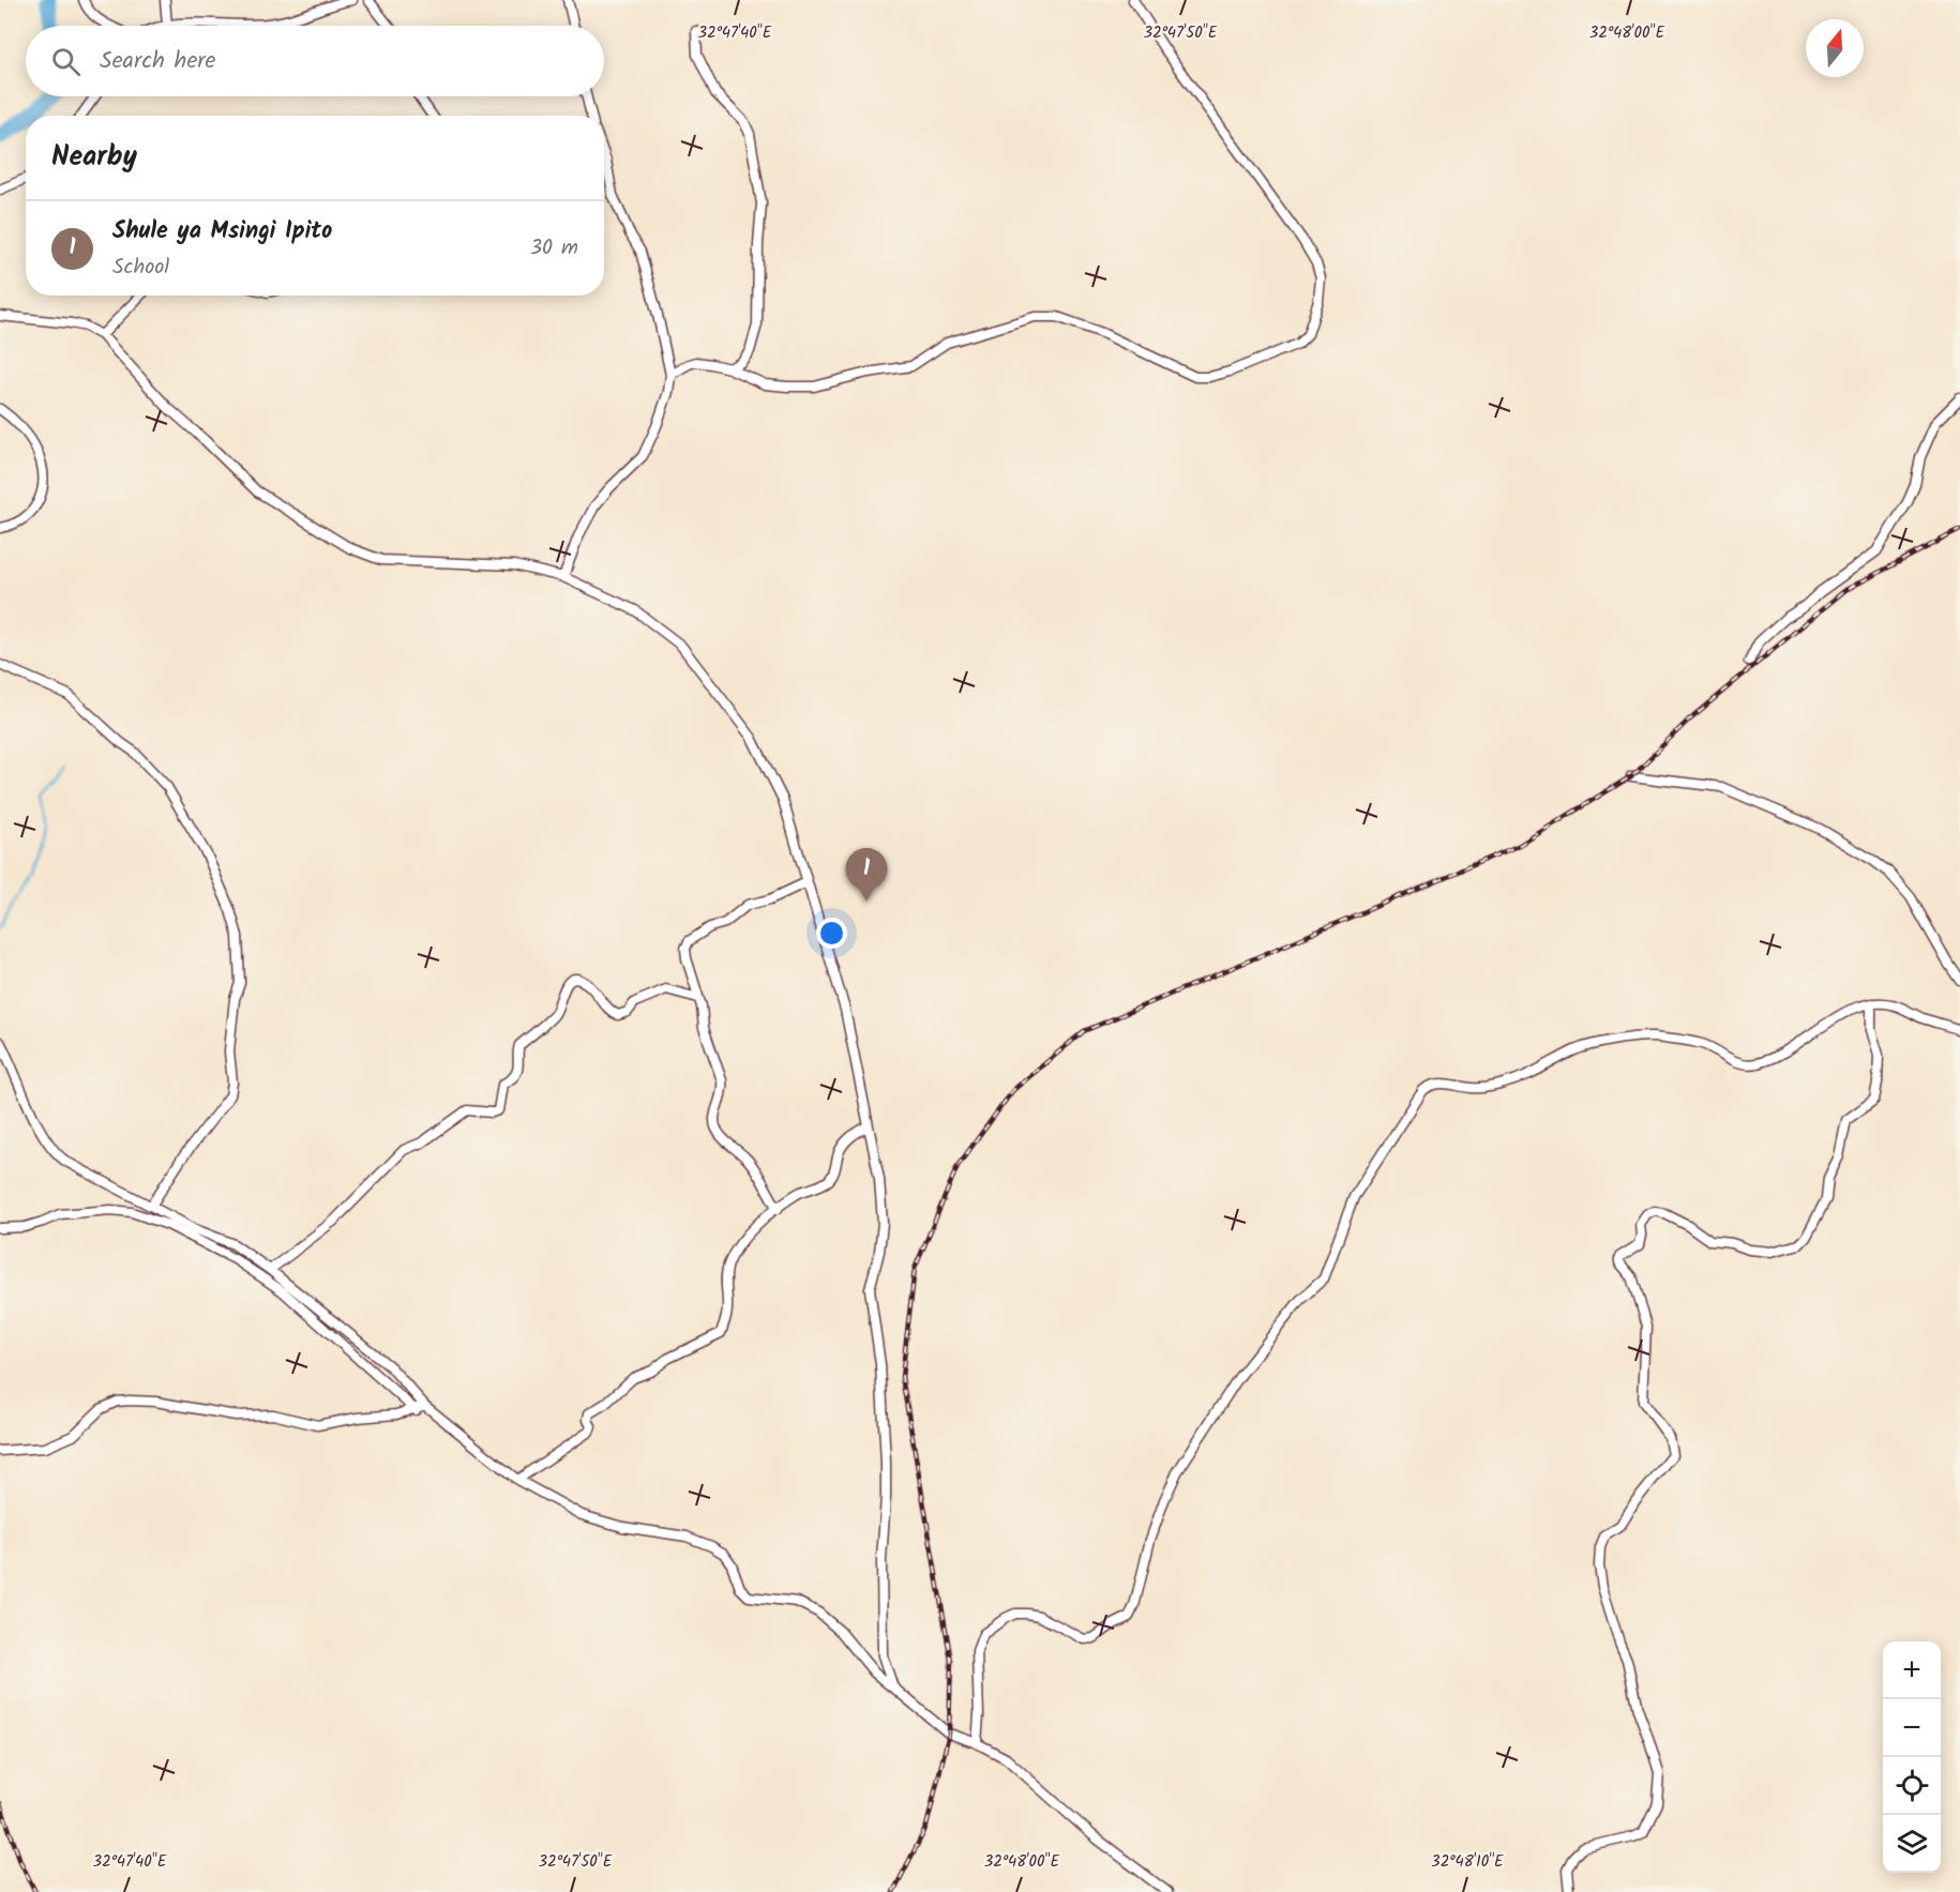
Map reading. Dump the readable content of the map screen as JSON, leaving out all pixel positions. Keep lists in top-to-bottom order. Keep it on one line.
{"north":"top","page":{"search":"Search here","heading":"Nearby","list":[{"mark":"1","name":"Shule ya Msingi Ipito","note":"School","value":"30 m"}],"pins":"1","map_buttons":["+","−"]},"coordinates":["32°47'40\"E","32°47'50\"E","32°48'00\"E","32°48'10\"E"]}
